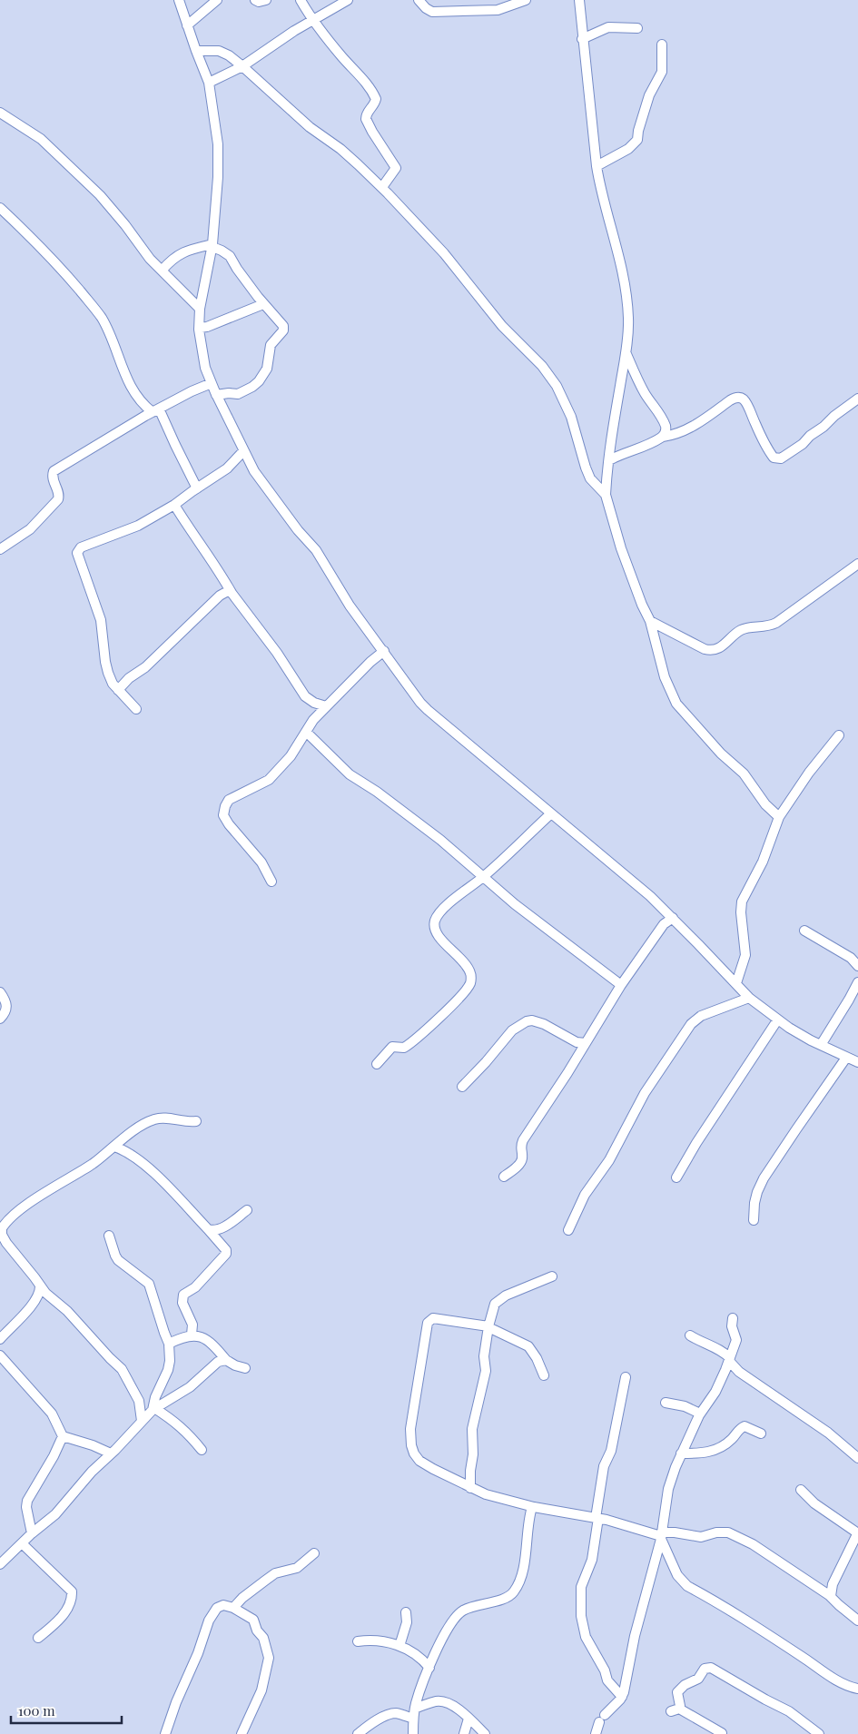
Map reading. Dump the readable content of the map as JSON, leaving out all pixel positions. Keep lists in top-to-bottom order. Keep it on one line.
{"scale_bar":"100 m"}
